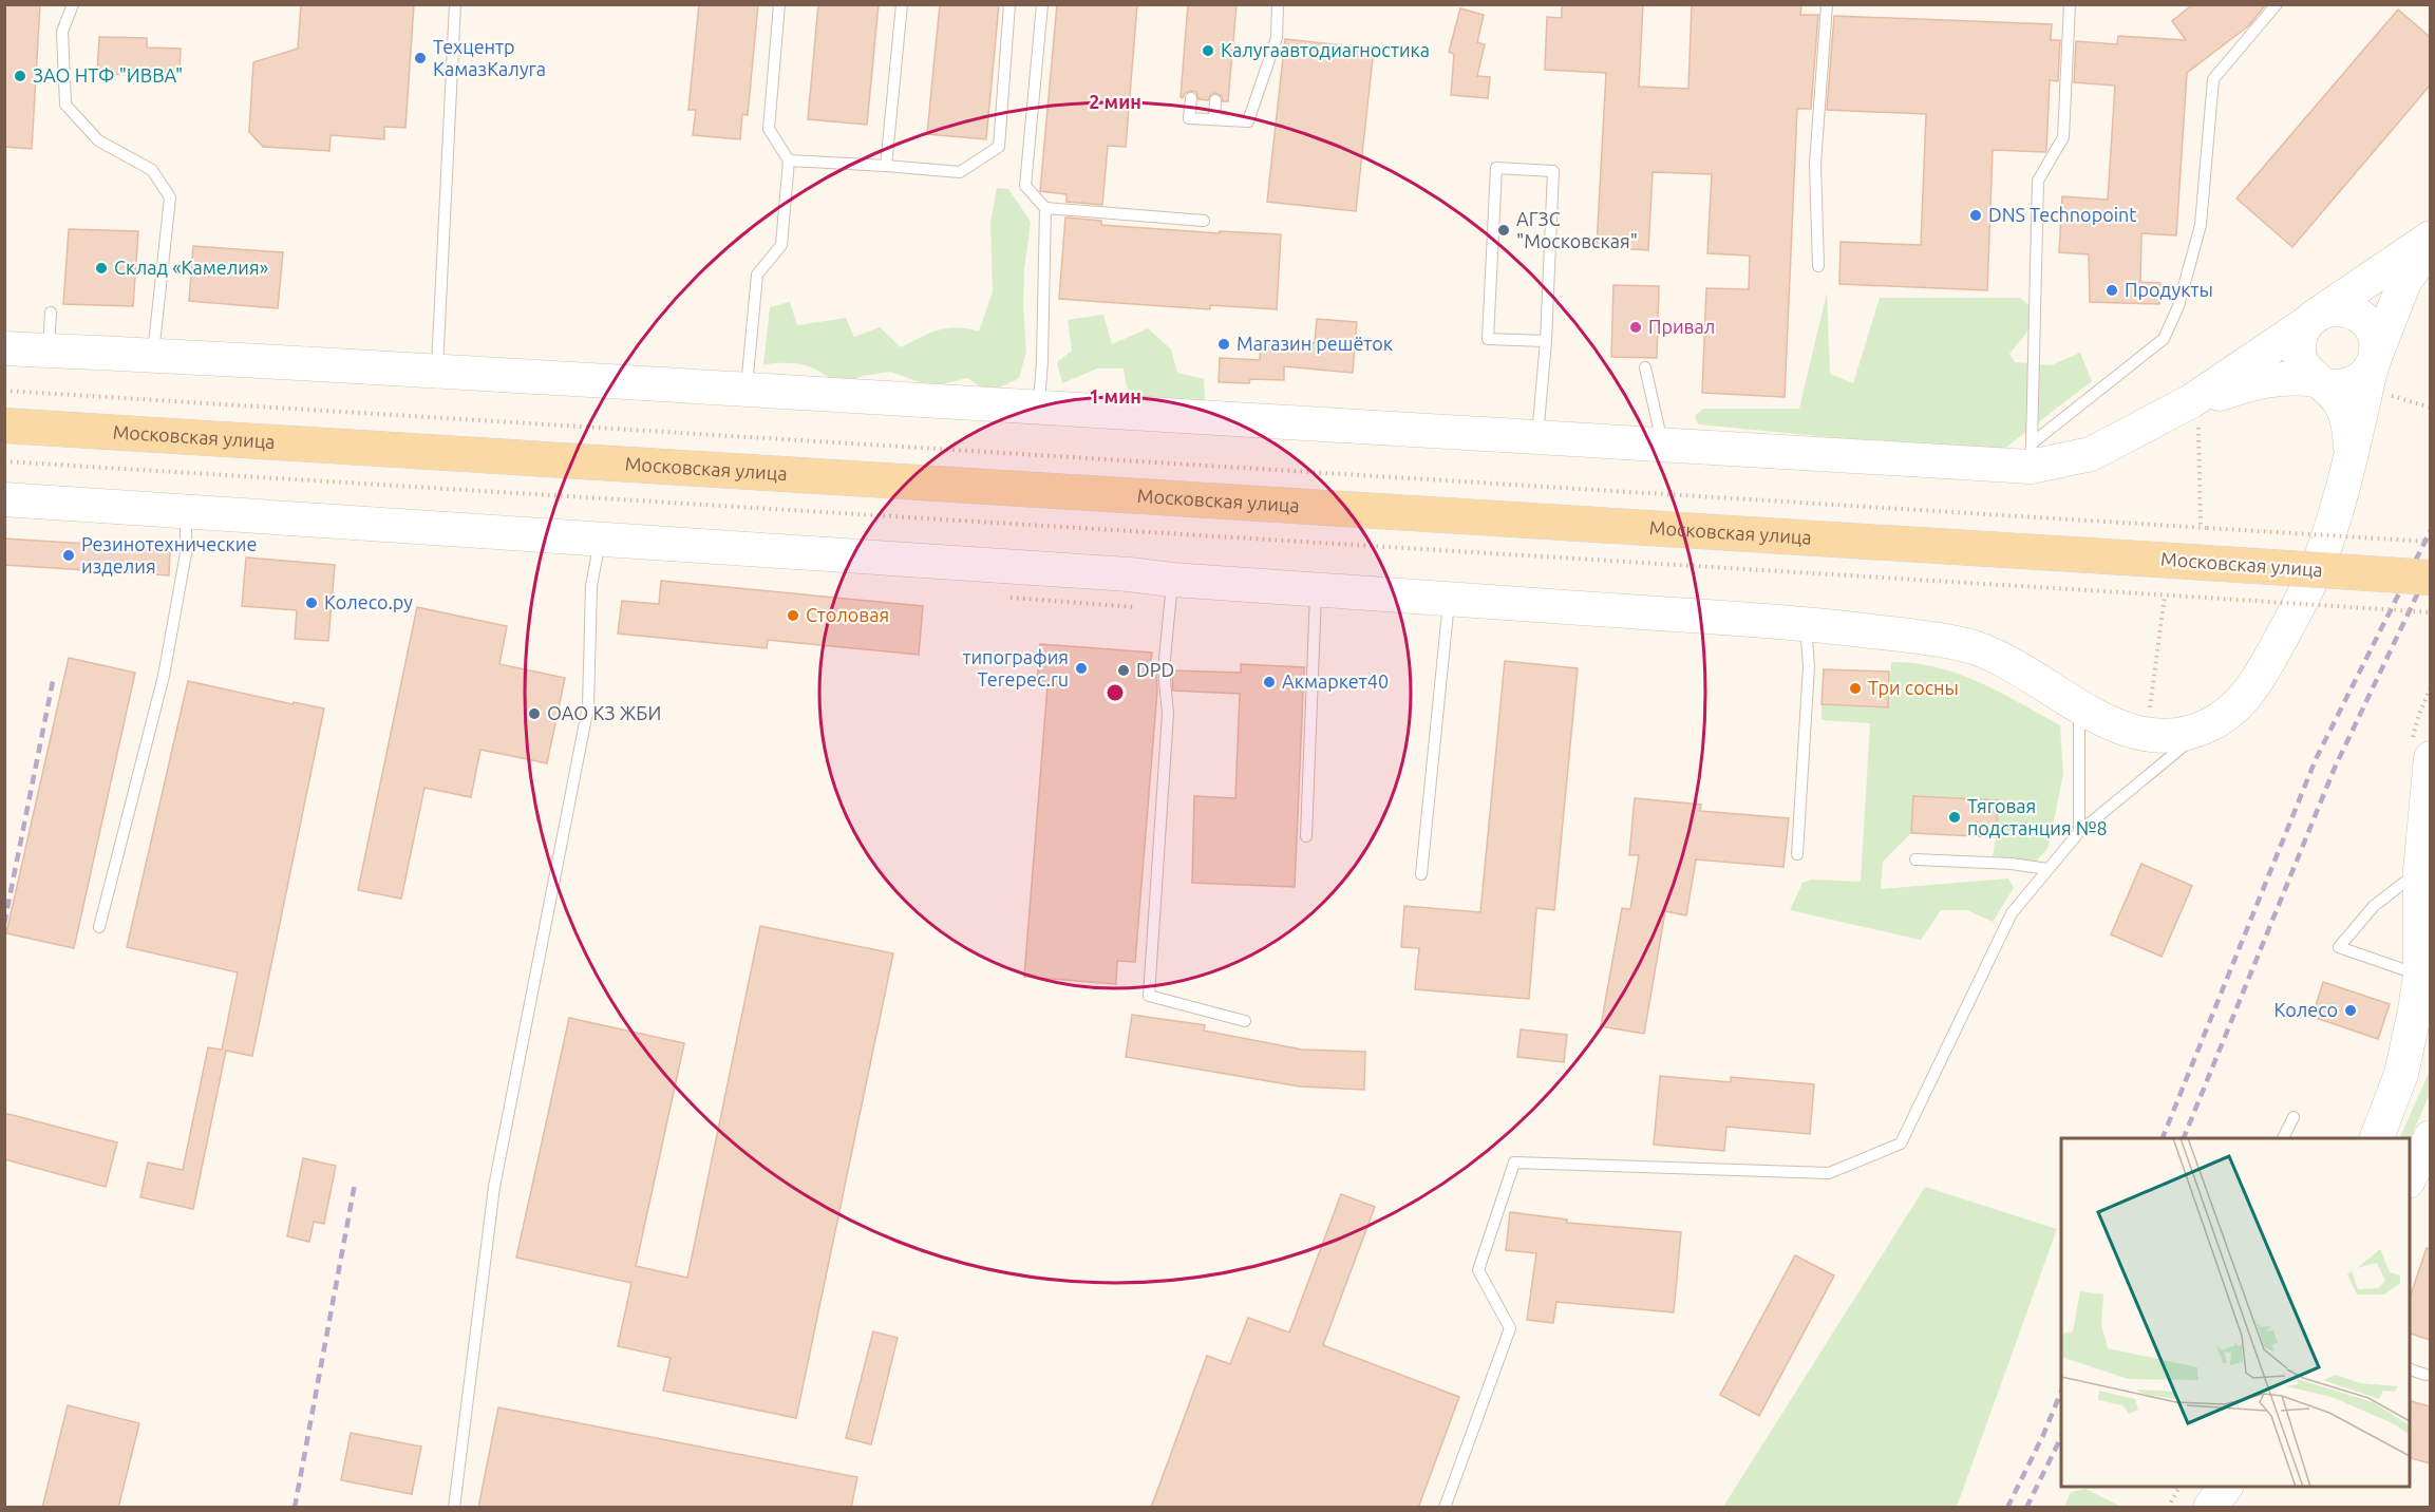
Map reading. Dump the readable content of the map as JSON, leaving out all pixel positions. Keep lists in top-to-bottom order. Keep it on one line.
{"streets":{"main road":["Московская улица"]},"places":["Калугаавтодиагностика","Техцентр КамазКалуга","ЗАО НТФ \"ИВВА\"","DNS Technopoint","АГЗС \"Московская\"","Склад «Камелия»","Продукты","Привал","Магазин решёток","Резинотехнические изделия","Колесо.ру","Столовая","типография Terepec.ru","DPD","Акмаркет40","Три сосны","ОАО КЗ ЖБИ","Тяговая подстанция №8","Колесо"],"rings":["2 мин","1 мин"]}
